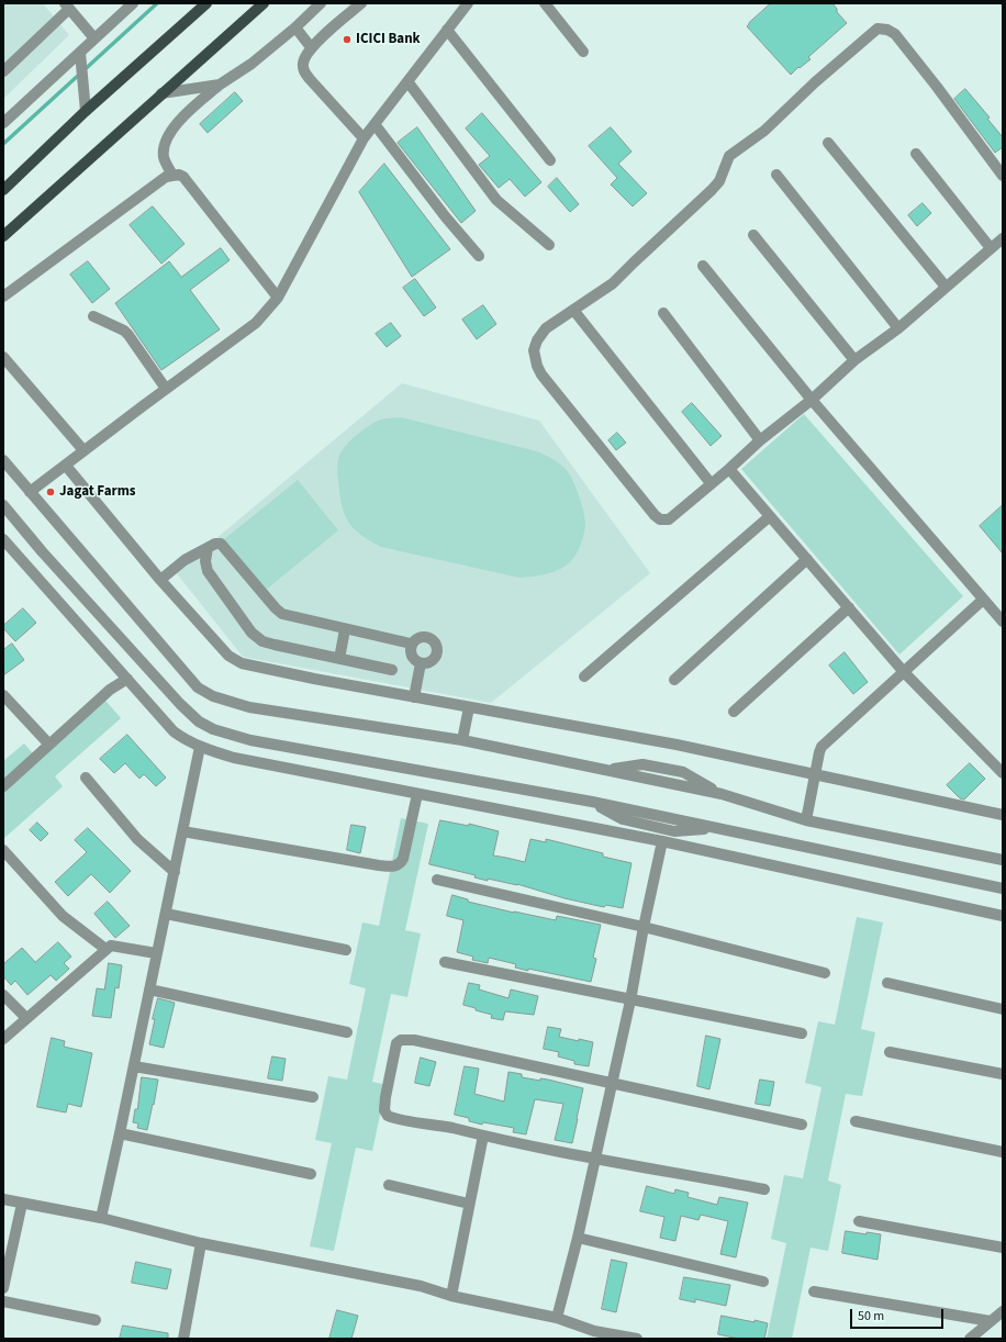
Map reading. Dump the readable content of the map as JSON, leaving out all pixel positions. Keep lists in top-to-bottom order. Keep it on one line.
{"places":["ICICI Bank","Jagat Farms"],"scale_bar":"50 m"}
